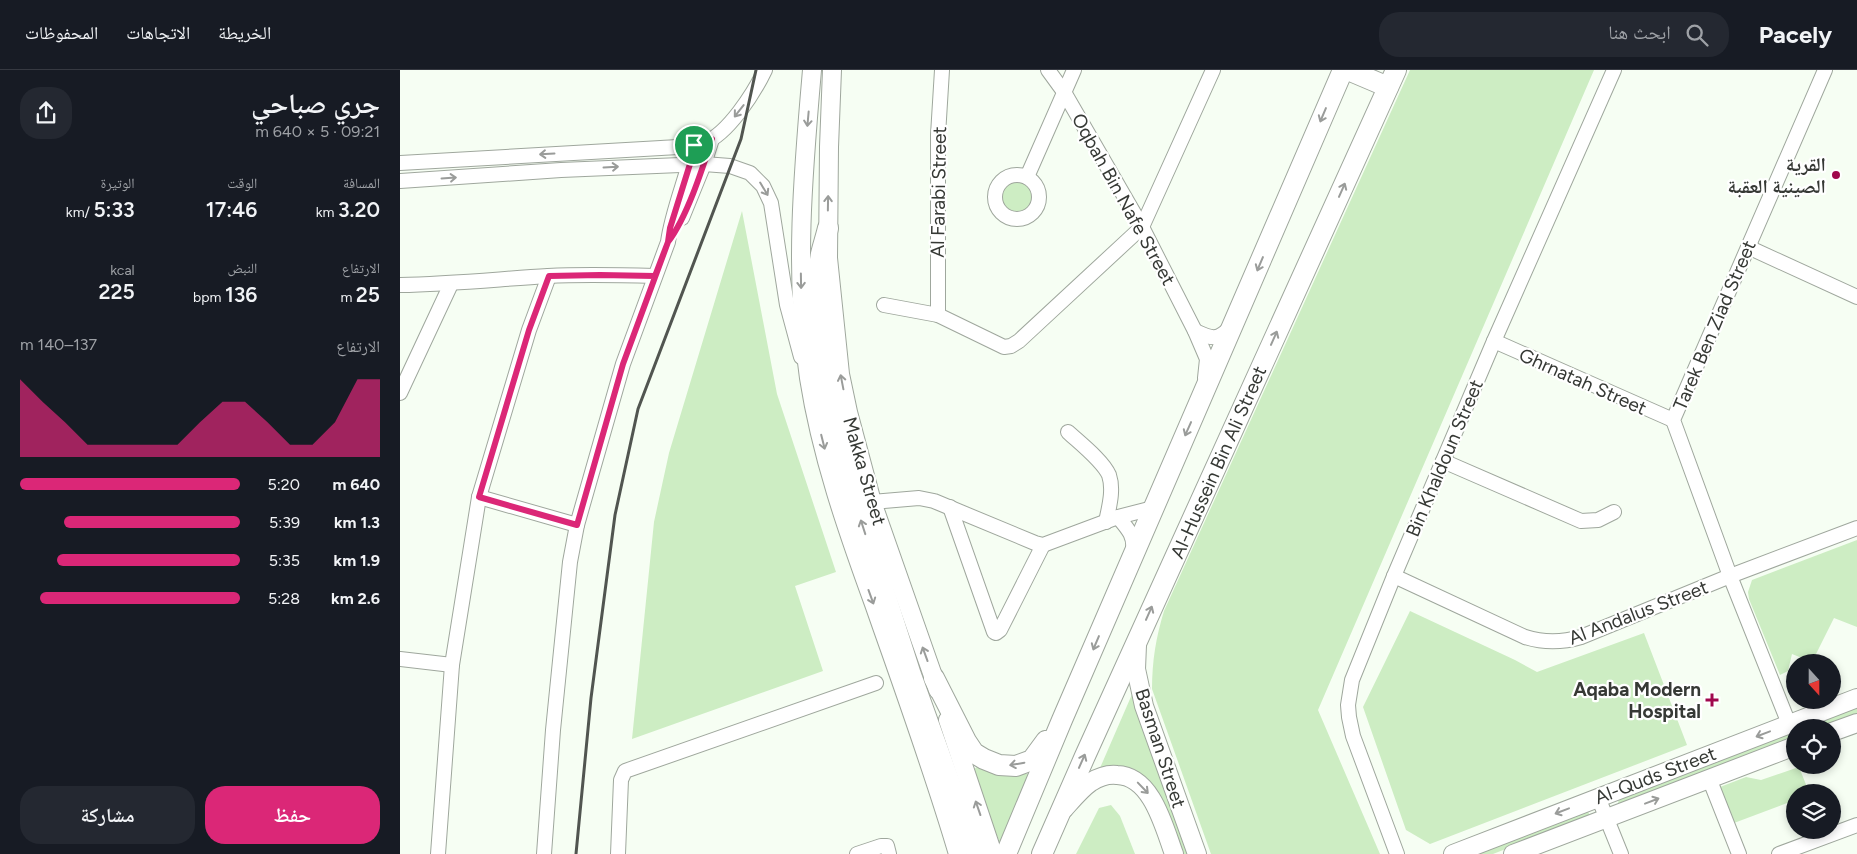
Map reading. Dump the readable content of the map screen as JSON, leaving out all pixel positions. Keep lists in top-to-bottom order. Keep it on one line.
{"streets":{"highway":["Al-Hussein Bin Ali Street"],"main road":["Makka Street","Basman Street","Al-Quds Street"],"street":["Al Farabi Street","Oqbah Bin Nafe Street","Tarek Ben Ziad Street","Ghrnatah Street","Bin Khaldoun Street","Al Andalus Street"]},"crossings":[["Tarek Ben Ziad Street","Ghrnatah Street"],["Tarek Ben Ziad Street","Al Andalus Street"],["Ghrnatah Street","Bin Khaldoun Street"],["Bin Khaldoun Street","Al Andalus Street"],["Al-Hussein Bin Ali Street","Basman Street"]],"places":{"other":["القرية الصينية العقبة"],"health":["Aqaba Modern Hospital"]},"north":"bottom","page":{"header":"Pacely","search":"ابحث هنا","nav":["الخريطة","الاتجاهات","المحفوظات"],"heading":["جري صباحي","09:21 · 5 × 640 m"],"stats":[["المسافة","3.20 km"],["الوقت","17:46"],["الوتيرة","5:33 /km"],["الارتفاع","25 m"],["النبض","136 bpm"],["kcal","225"]],"chart":["الارتفاع","137–140 m"],"list":[{"name":"640 m","note":"5:20"},{"name":"1.3 km","note":"5:39"},{"name":"1.9 km","note":"5:35"},{"name":"2.6 km","note":"5:28"}],"buttons":["حفظ","مشاركة"]}}
